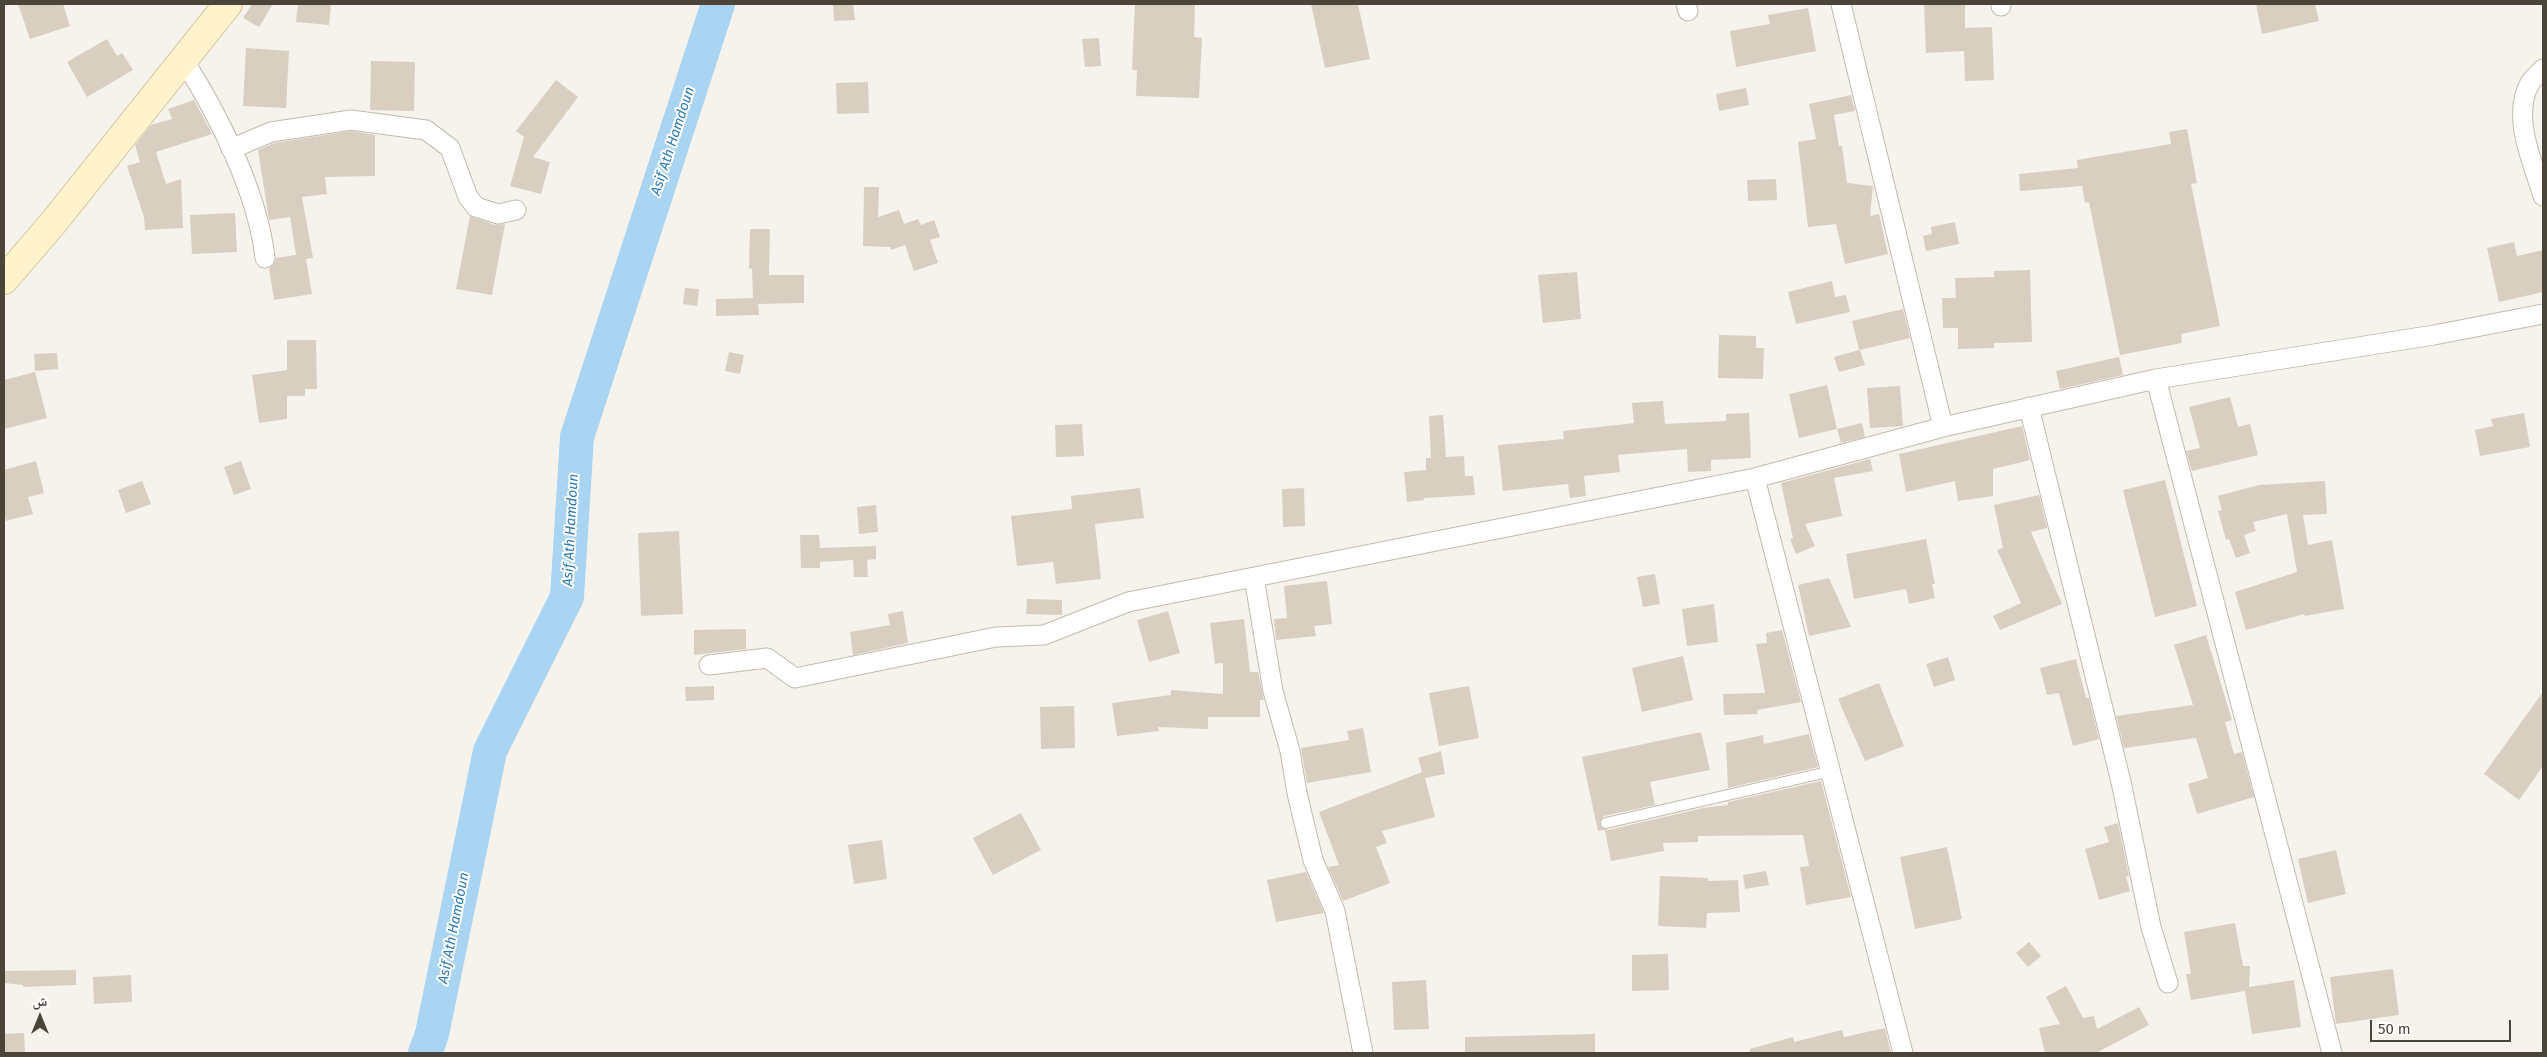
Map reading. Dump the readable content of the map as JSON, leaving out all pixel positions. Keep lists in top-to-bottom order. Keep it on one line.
{"water":["Asif Ath Hamdoun"],"scale_bar":"50 m","north":"top"}
